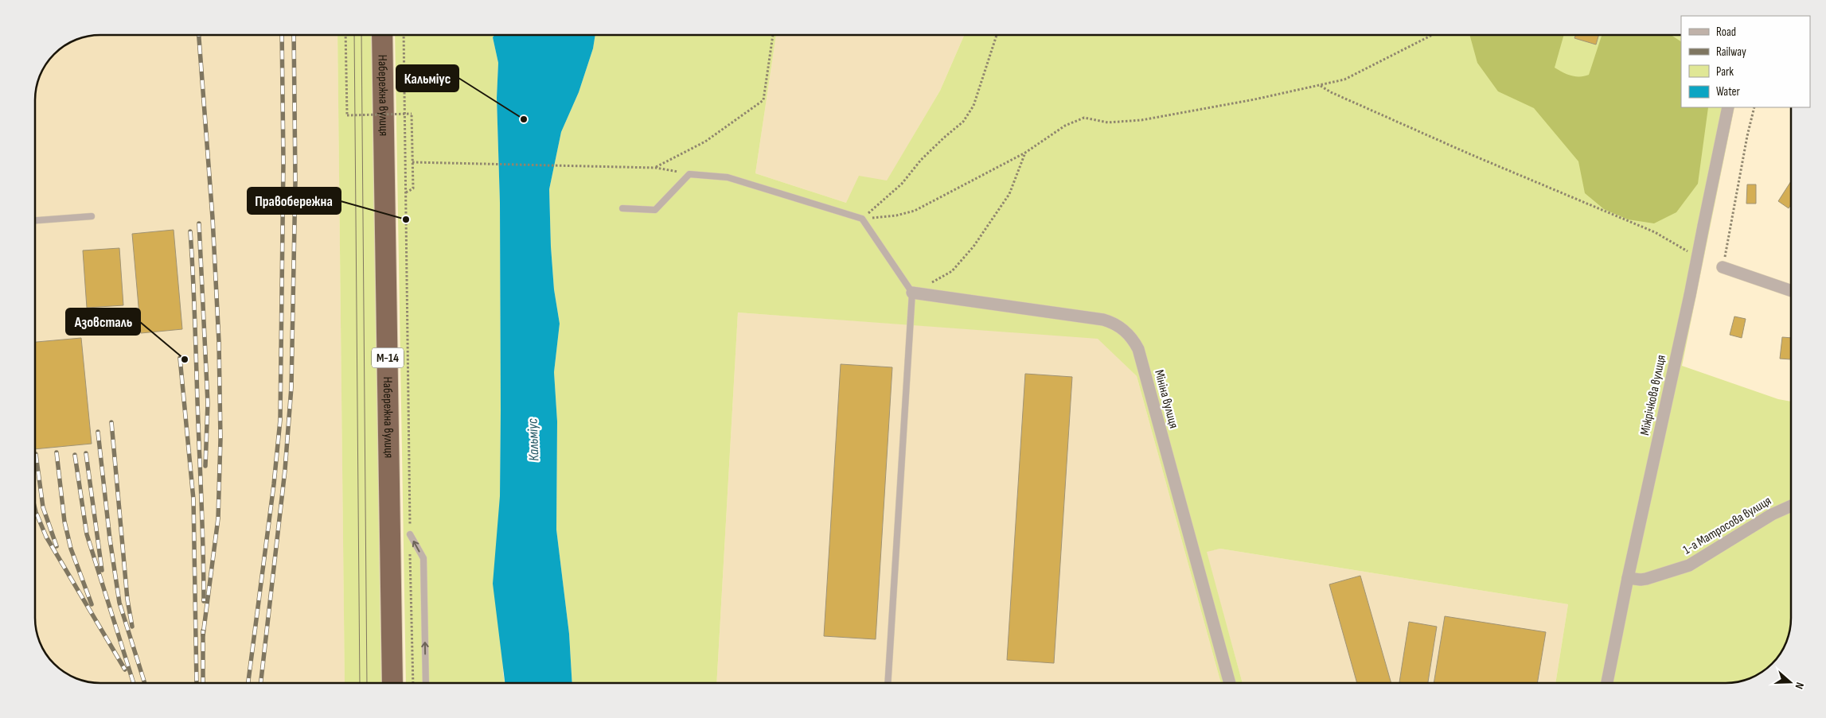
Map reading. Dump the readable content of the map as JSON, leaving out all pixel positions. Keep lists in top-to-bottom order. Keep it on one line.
{"streets":{"highway":["Набережна вулиця","М-14"],"street":["Міжрічкова вулиця","Мініна вулиця","1-а Матросова вулиця"]},"crossings":[["Міжрічкова вулиця","1-а Матросова вулиця"]],"water":["Кальміус"],"places":["Кальміус","Правобережна","Азовсталь"],"legend":["Road","Railway","Park","Water"],"north":"right"}
